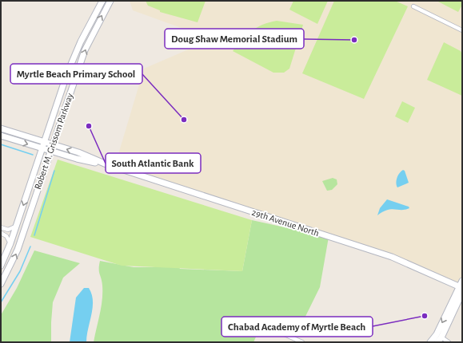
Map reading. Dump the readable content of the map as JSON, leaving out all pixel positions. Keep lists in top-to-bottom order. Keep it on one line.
{"streets":{"main road":["Robert M. Grissom Parkway","29th Avenue North"]},"crossings":[["Robert M. Grissom Parkway","29th Avenue North"]],"places":["Doug Shaw Memorial Stadium","Myrtle Beach Primary School","South Atlantic Bank","Chabad Academy of Myrtle Beach"]}
